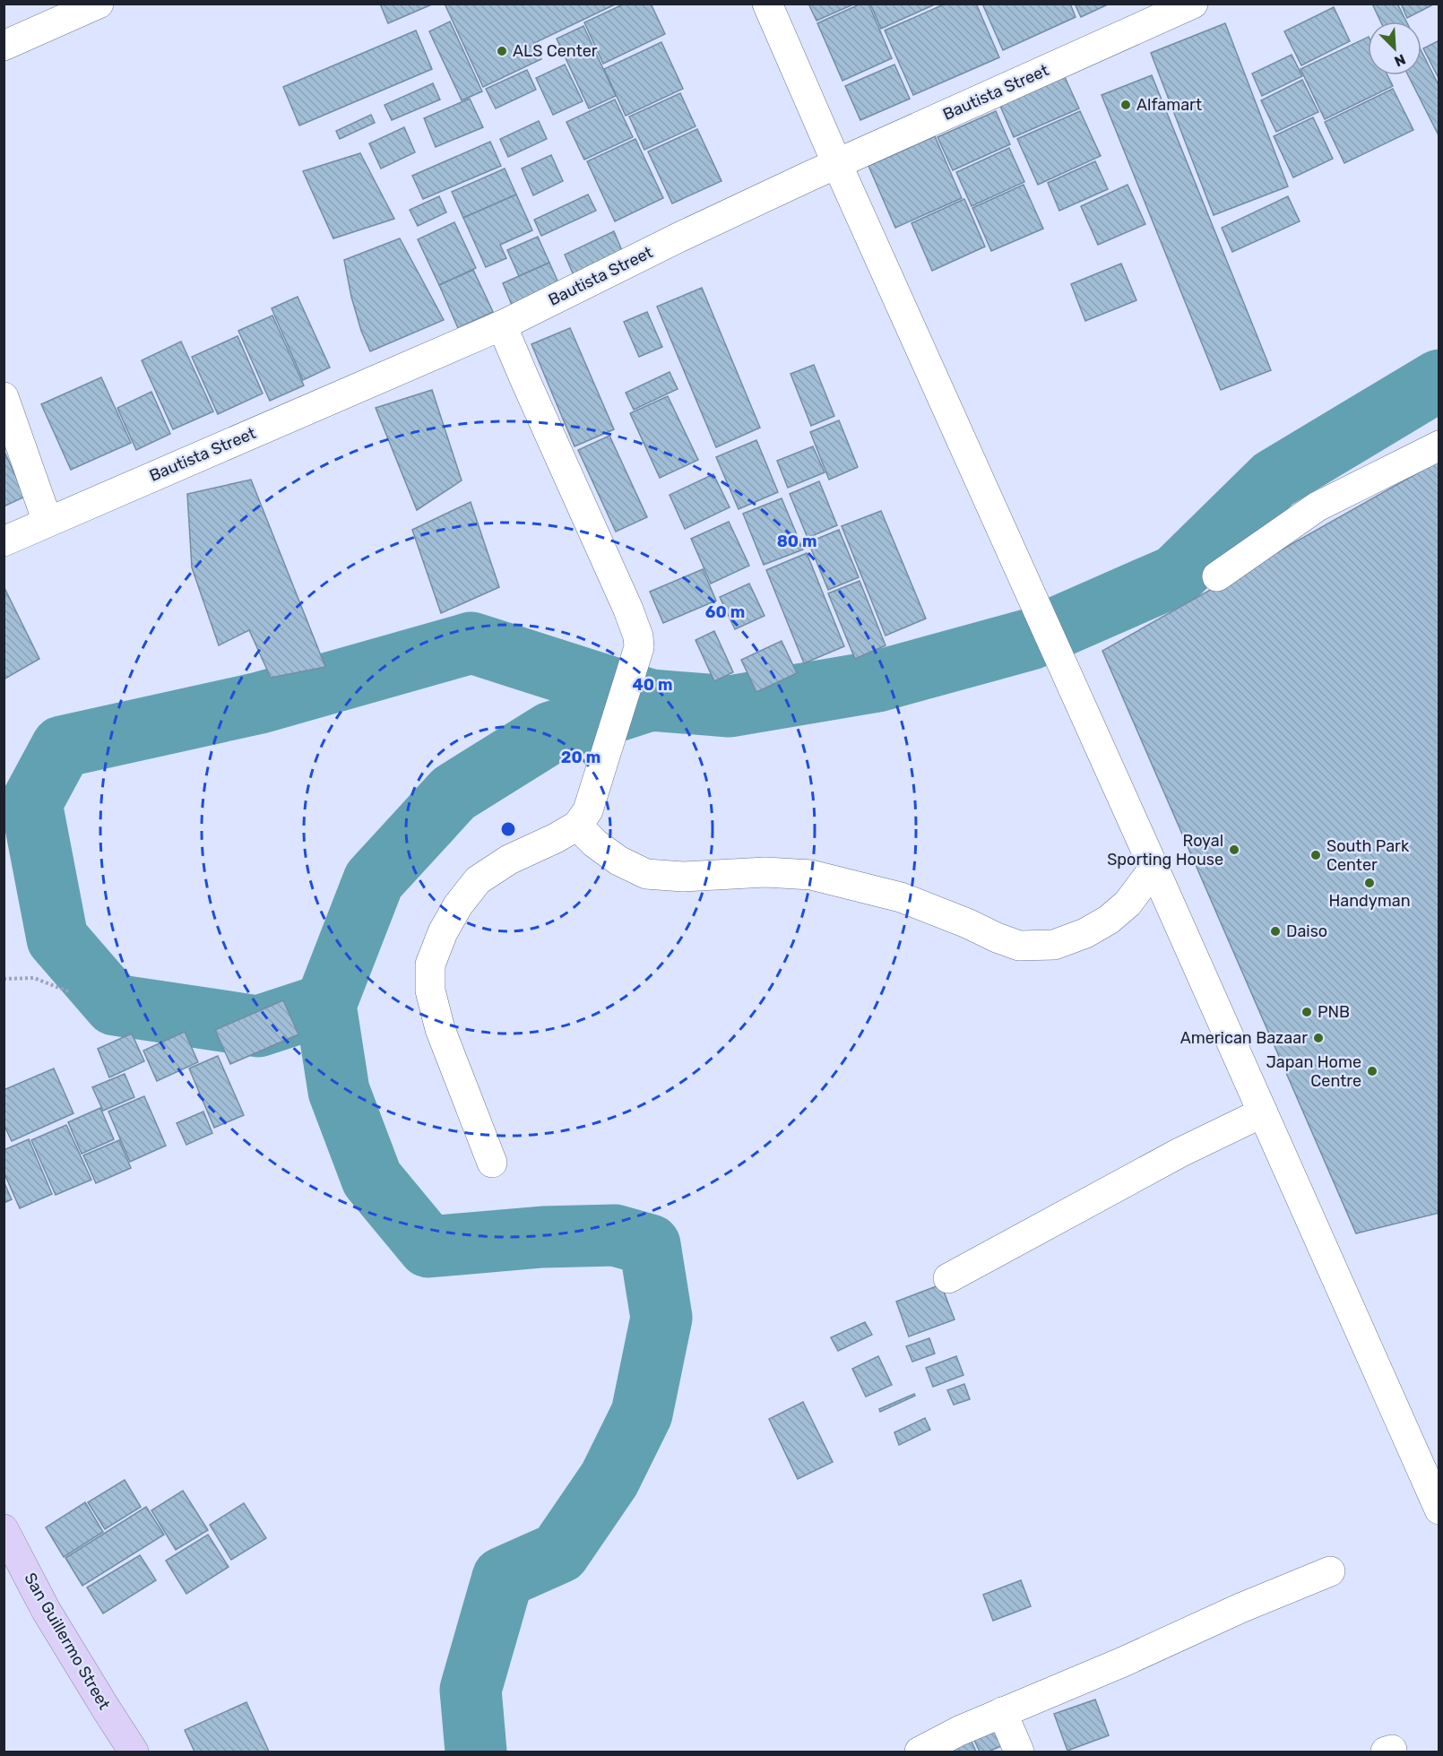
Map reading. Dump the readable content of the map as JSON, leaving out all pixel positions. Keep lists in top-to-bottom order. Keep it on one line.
{"streets":{"main road":["San Guillermo Street"],"street":["Bautista Street"]},"places":["ALS Center","Alfamart","Royal Sporting House","South Park Center","Handyman","Daiso","PNB","American Bazaar","Japan Home Centre"],"north":"bottom right","rings":["80 m","60 m","40 m","20 m"]}
